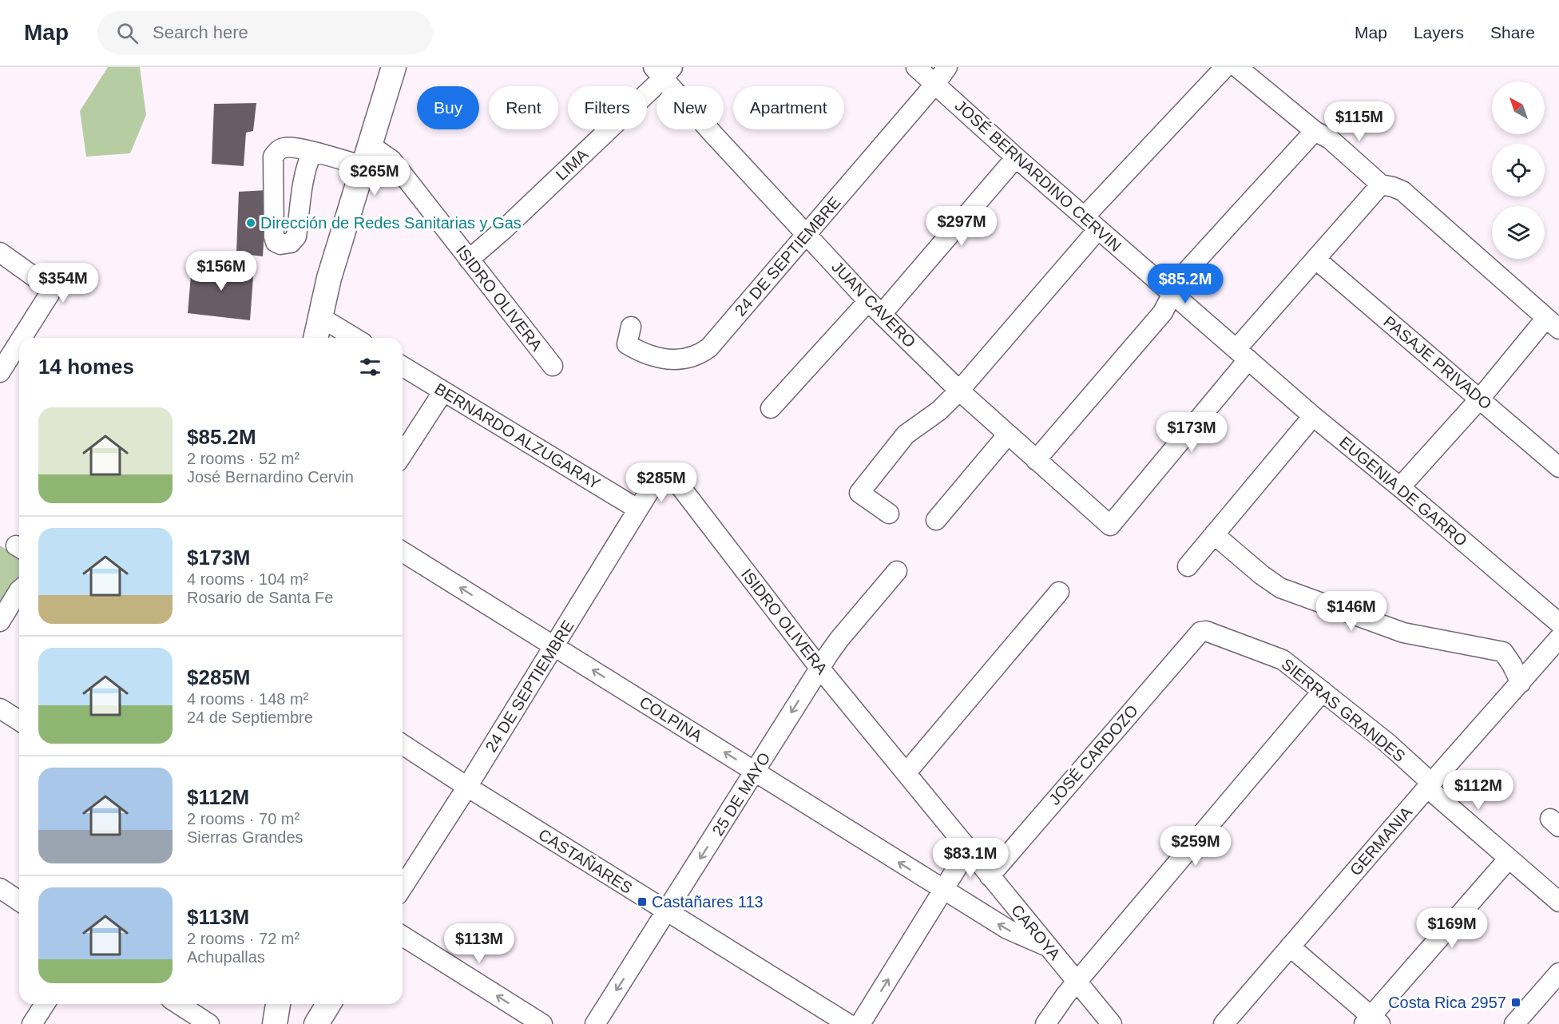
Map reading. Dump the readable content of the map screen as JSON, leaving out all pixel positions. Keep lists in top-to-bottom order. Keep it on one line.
{"streets":{"street":["LIMA","JOSÉ BERNARDINO CERVIN","24 DE SEPTIEMBRE","ISIDRO OLIVERA","JUAN CAVERO","PASAJE PRIVADO","BERNARDO ALZUGARAY","EUGENIA DE GARRO","SIERRAS GRANDES","COLPINA","JOSÉ CARDOZO","25 DE MAYO","GERMANIA","CASTAÑARES","CAROYA"]},"crossings":[["LIMA","ISIDRO OLIVERA"],["LIMA","JUAN CAVERO"],["JOSÉ BERNARDINO CERVIN","24 DE SEPTIEMBRE"],["JOSÉ BERNARDINO CERVIN","JUAN CAVERO"],["JOSÉ BERNARDINO CERVIN","EUGENIA DE GARRO"],["24 DE SEPTIEMBRE","ISIDRO OLIVERA"],["24 DE SEPTIEMBRE","JUAN CAVERO"],["24 DE SEPTIEMBRE","BERNARDO ALZUGARAY"],["24 DE SEPTIEMBRE","COLPINA"],["24 DE SEPTIEMBRE","CASTAÑARES"],["ISIDRO OLIVERA","25 DE MAYO"],["ISIDRO OLIVERA","CAROYA"],["JUAN CAVERO","EUGENIA DE GARRO"],["SIERRAS GRANDES","JOSÉ CARDOZO"],["SIERRAS GRANDES","GERMANIA"],["COLPINA","25 DE MAYO"],["COLPINA","CAROYA"],["JOSÉ CARDOZO","CAROYA"],["25 DE MAYO","CASTAÑARES"]],"one_way":["COLPINA","25 DE MAYO"],"places":{"other":["Dirección de Redes Sanitarias y Gas"],"transit":["Castañares 113","Costa Rica 2957"]},"north":"top left","page":{"header":"Map","search":"Search here","nav":["Map","Layers","Share"],"chip":["Buy","Rent","Filters","New","Apartment"],"price":["$115M","$265M","$297M","$156M","$354M","$85.2M","$173M","$285M","$146M","$112M","$259M","$83.1M","$169M","$113M"],"heading":"14 homes","list":[{"name":"$85.2M","note":"2 rooms · 52 m² · José Bernardino Cervin"},{"name":"$173M","note":"4 rooms · 104 m² · Rosario de Santa Fe"},{"name":"$285M","note":"4 rooms · 148 m² · 24 de Septiembre"},{"name":"$112M","note":"2 rooms · 70 m² · Sierras Grandes"},{"name":"$113M","note":"2 rooms · 72 m² · Achupallas"}]}}
